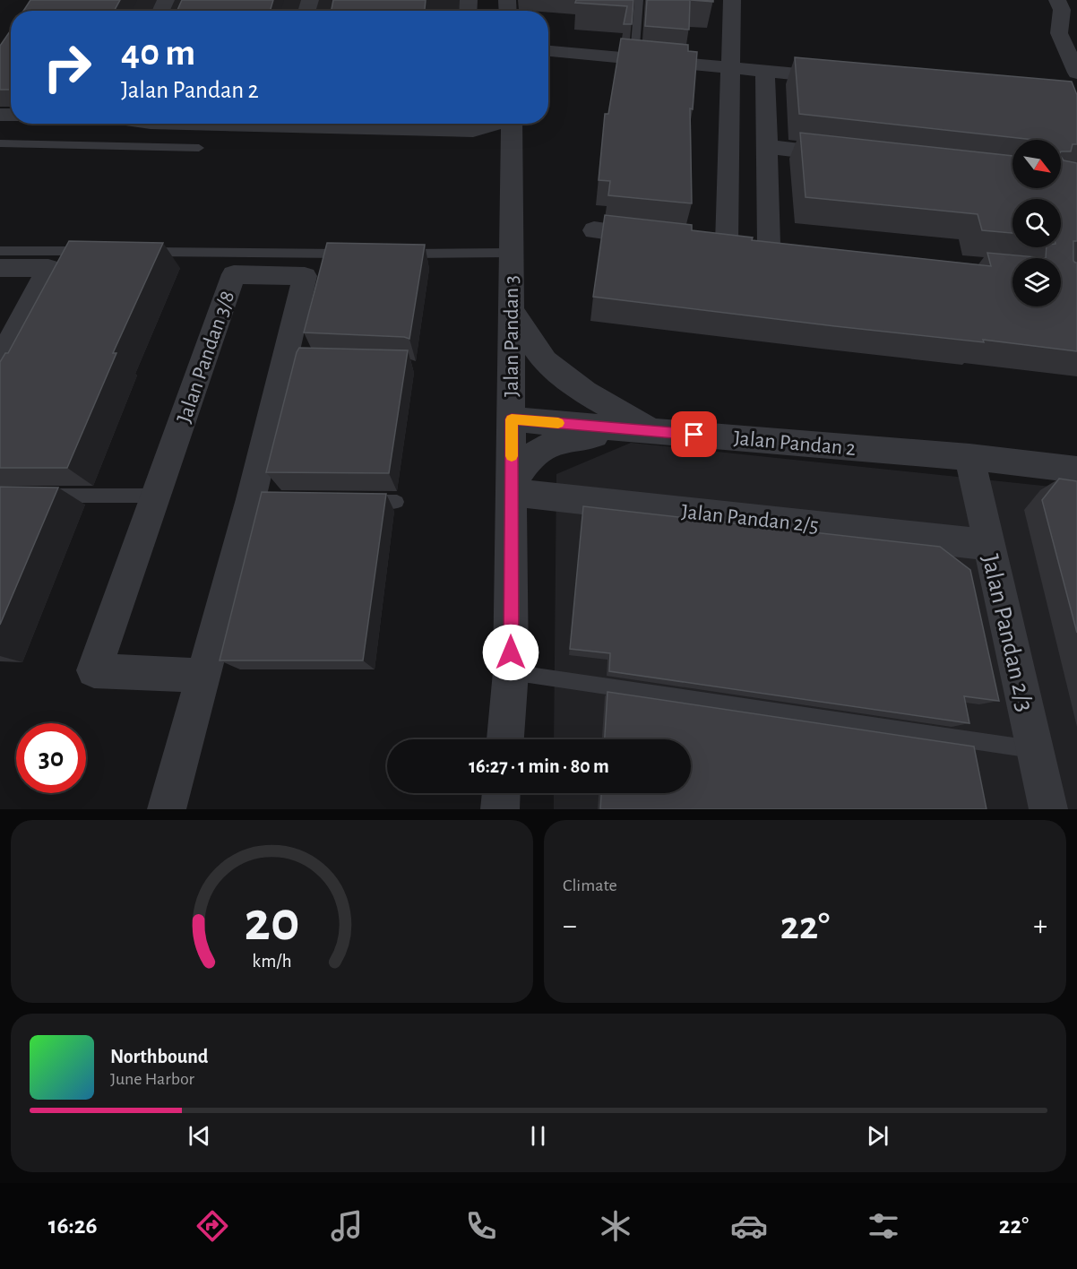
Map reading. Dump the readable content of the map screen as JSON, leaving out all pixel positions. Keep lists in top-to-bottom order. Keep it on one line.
{"streets":{"street":["Jalan Pandan 3","Jalan Pandan 3/8","Jalan Pandan 2","Jalan Pandan 2/5","Jalan Pandan 2/3"]},"crossings":[["Jalan Pandan 3","Jalan Pandan 2"],["Jalan Pandan 3","Jalan Pandan 2/5"],["Jalan Pandan 2","Jalan Pandan 2/3"],["Jalan Pandan 2/5","Jalan Pandan 2/3"]],"north":"bottom right","page":{"turn":["40 m","Jalan Pandan 2"],"limit":"30","trip":"16:27 · 1 min · 80 m","tile":"Climate","heat":["−","22°","+"],"song":["Northbound","June Harbor"],"tabs":["16:26","22°"],"gauge":["20","km/h"]}}
